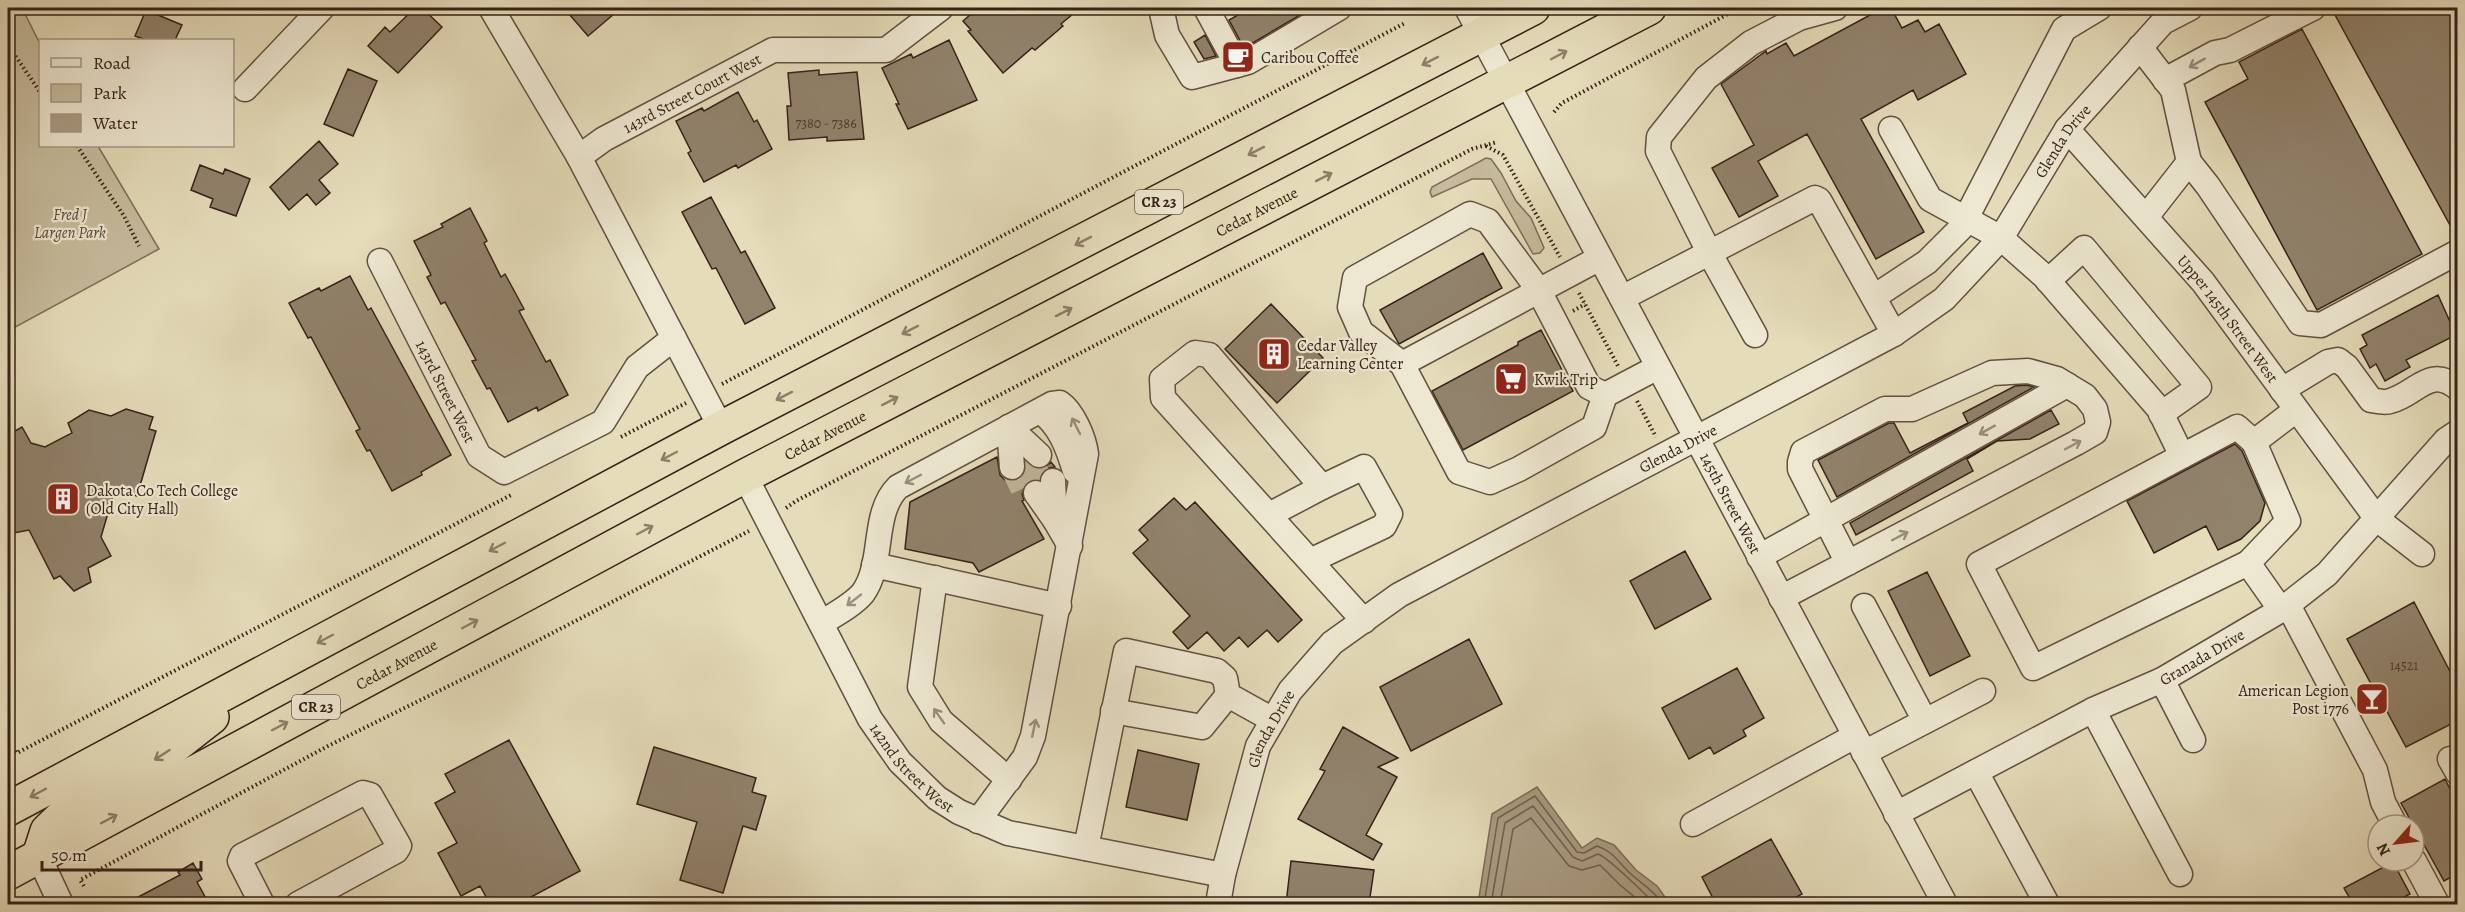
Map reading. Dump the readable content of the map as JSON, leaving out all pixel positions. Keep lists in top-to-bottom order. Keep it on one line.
{"streets":{"highway":["CR 23","Cedar Avenue"],"street":["143rd Street Court West","Glenda Drive","Upper 145th Street West","143rd Street West","145th Street West","Granada Drive","142nd Street West"]},"crossings":[["Glenda Drive","Upper 145th Street West"],["Glenda Drive","145th Street West"],["Glenda Drive","142nd Street West"],["CR 23","145th Street West"],["Cedar Avenue","145th Street West"],["Cedar Avenue","142nd Street West"],["Upper 145th Street West","Granada Drive"],["145th Street West","Granada Drive"]],"parks":["Fred J Largen Park"],"places":{"cafe":["Caribou Coffee"],"building":["Cedar Valley Learning Center","Dakota Co Tech College (Old City Hall)"],"supermarket":["Kwik Trip"],"bar":["American Legion Post 1776"]},"house_numbers":["7380 - 7386","14521"],"legend":["Road","Park","Water"],"scale_bar":"50 m","north":"bottom left"}
